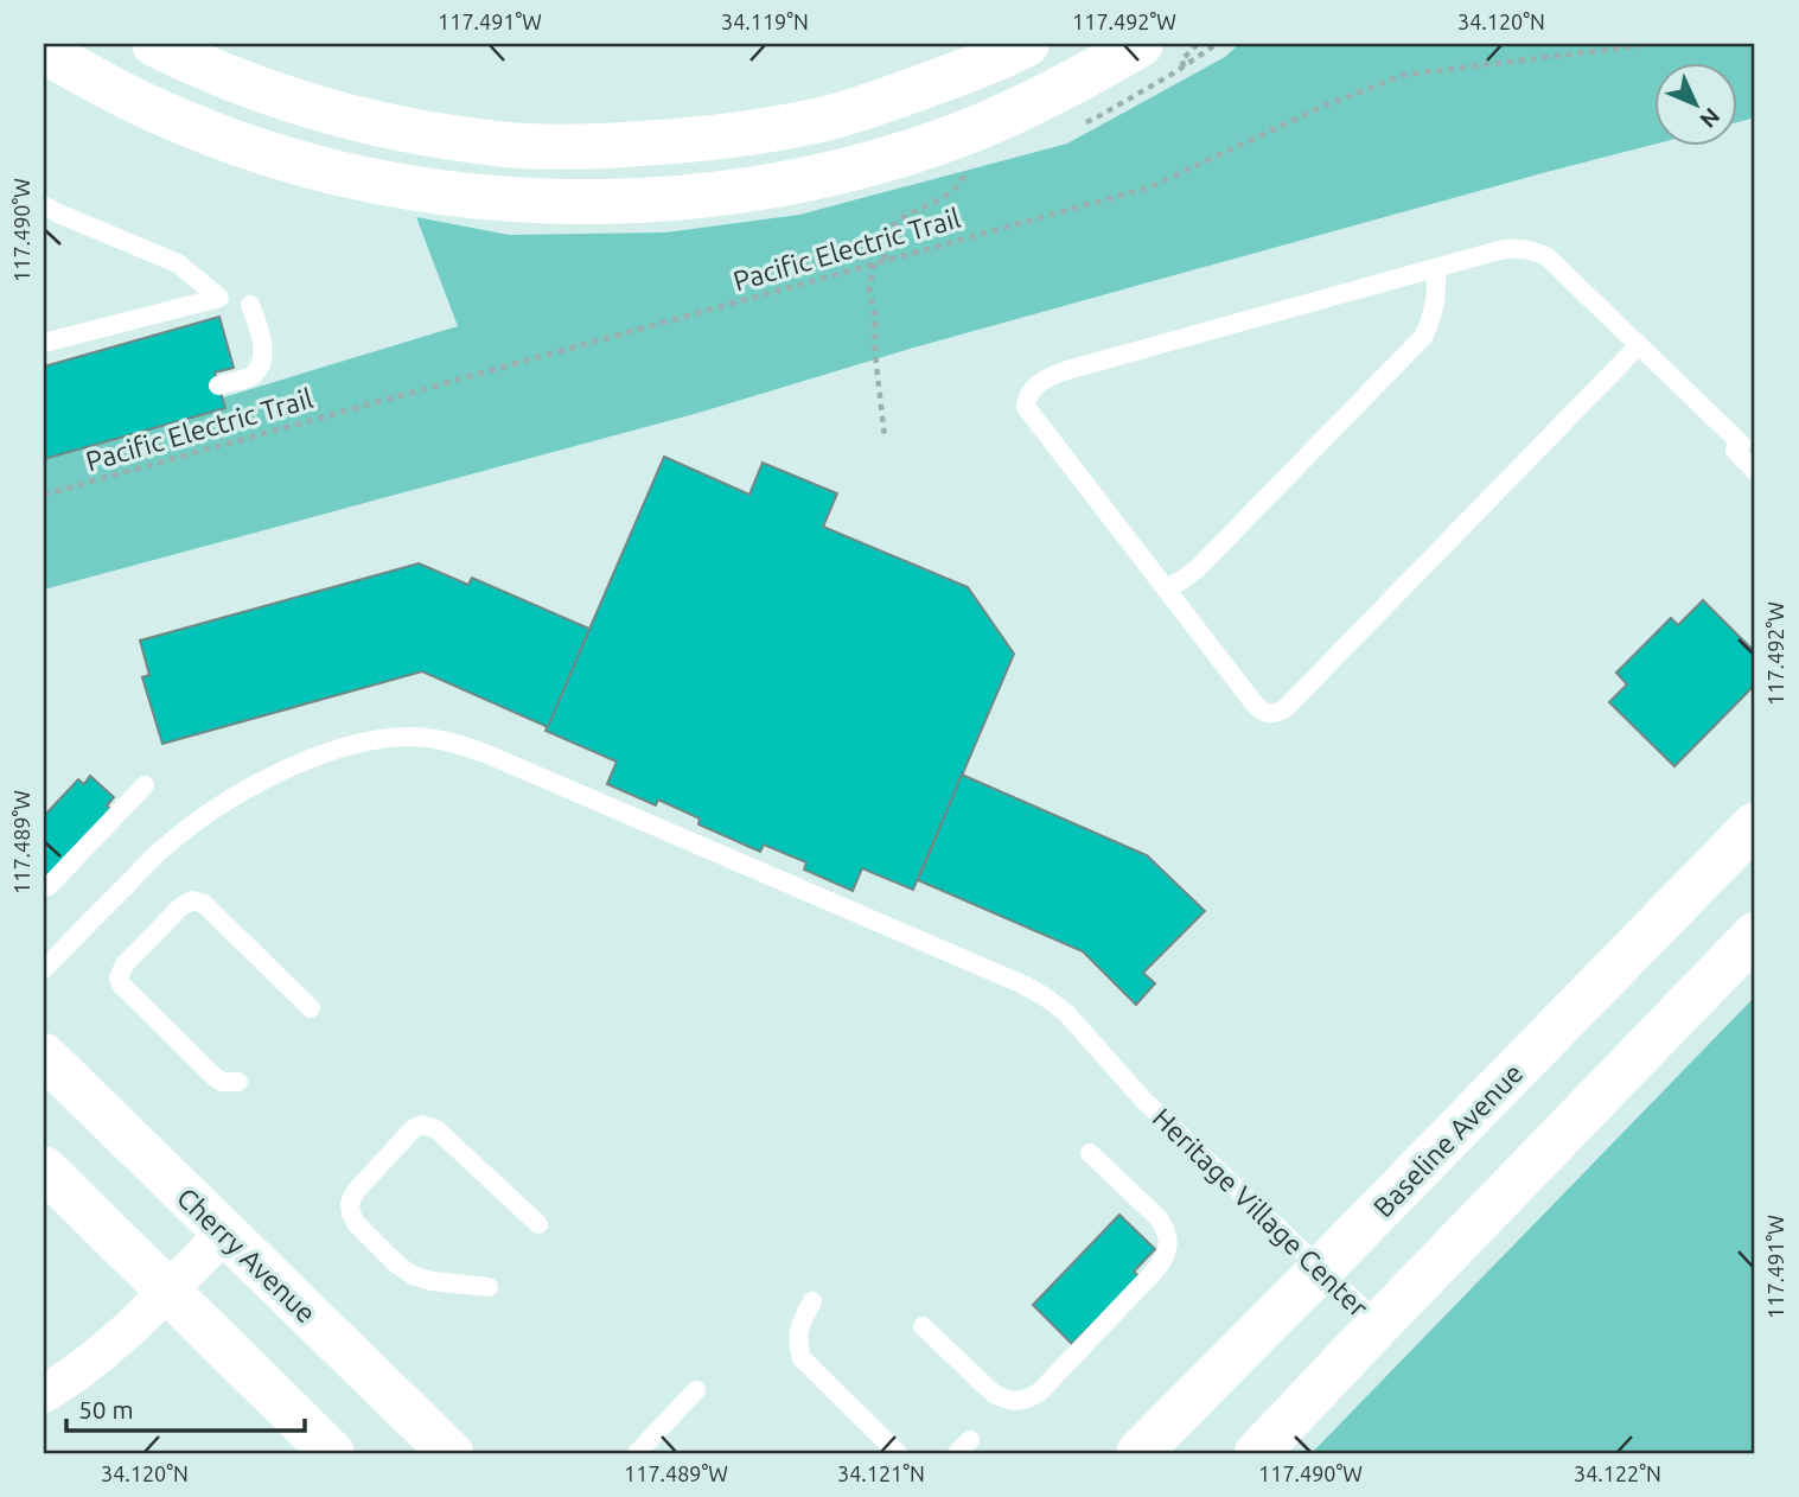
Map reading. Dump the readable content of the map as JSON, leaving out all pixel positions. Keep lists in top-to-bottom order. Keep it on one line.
{"streets":{"main road":["Baseline Avenue","Cherry Avenue"],"lane":["Heritage Village Center"],"path":["Pacific Electric Trail"]},"crossings":[["Baseline Avenue","Heritage Village Center"]],"scale_bar":"50 m","north":"bottom right","coordinates":["117.491°W","34.119°N","117.492°W","34.120°N","117.490°W","117.489°W","34.121°N","34.122°N"]}
